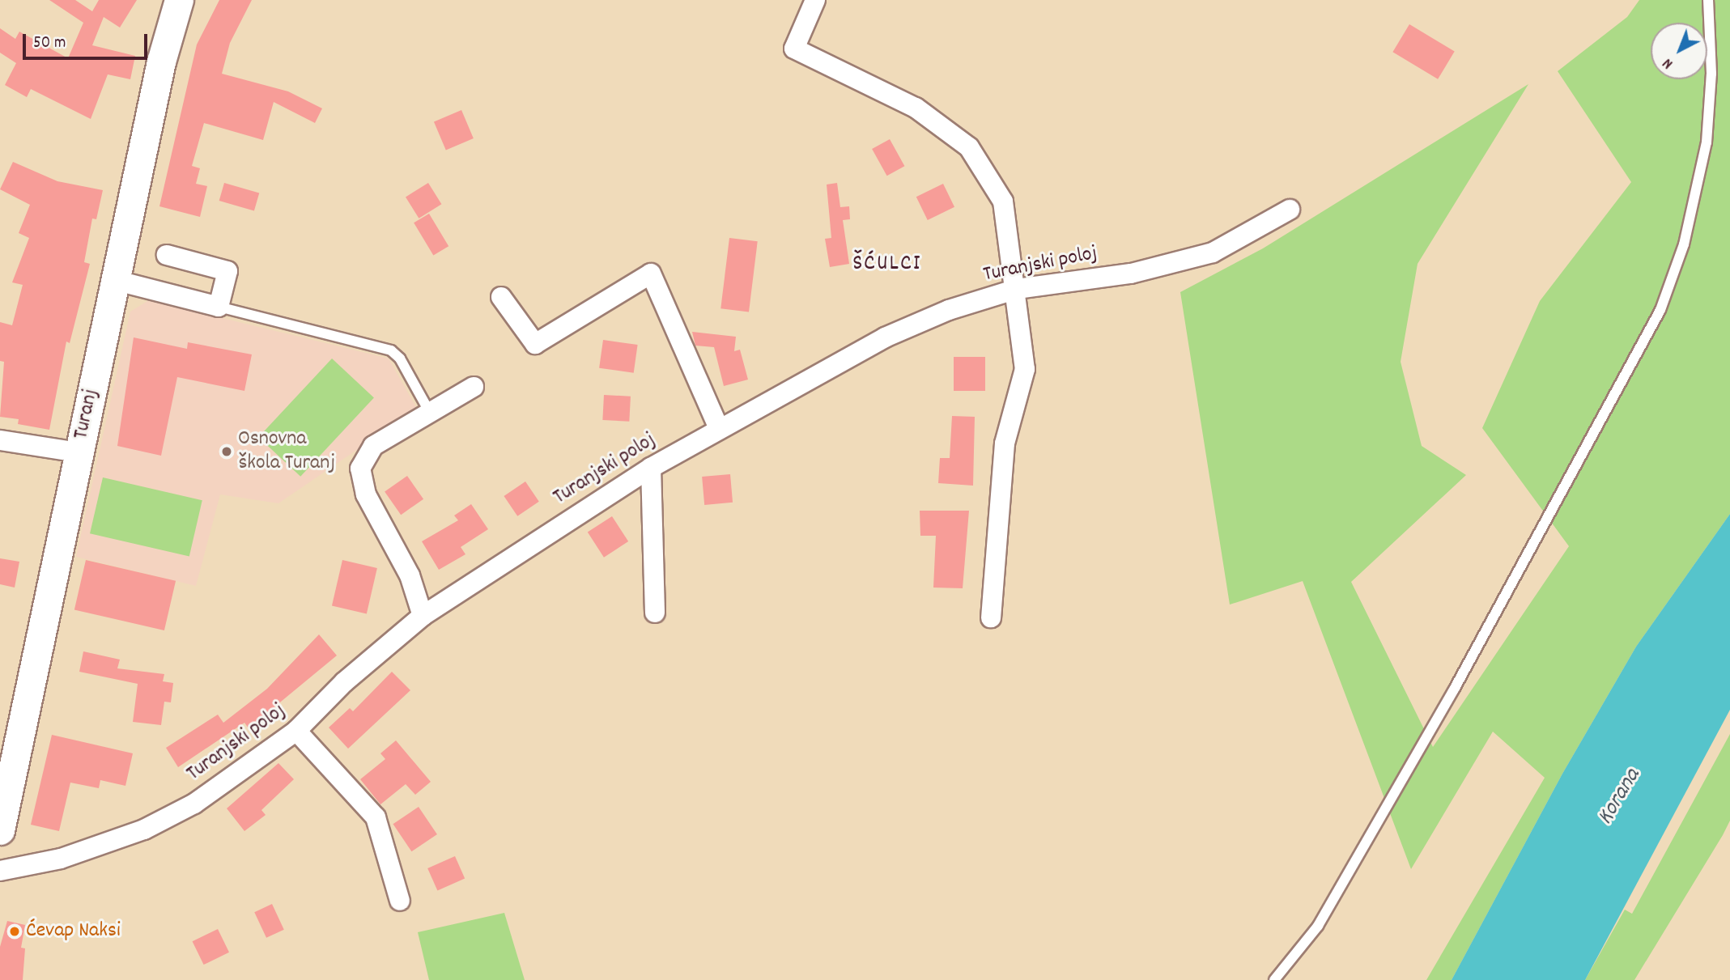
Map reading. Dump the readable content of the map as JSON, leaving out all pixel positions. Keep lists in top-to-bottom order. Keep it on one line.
{"streets":{"main road":["Turanj"],"street":["Turanjski poloj"]},"districts":["ŠĆULCI"],"water":["Korana"],"places":["Osnovna škola Turanj","Ćevap Naksi"],"scale_bar":"50 m","north":"bottom left"}
